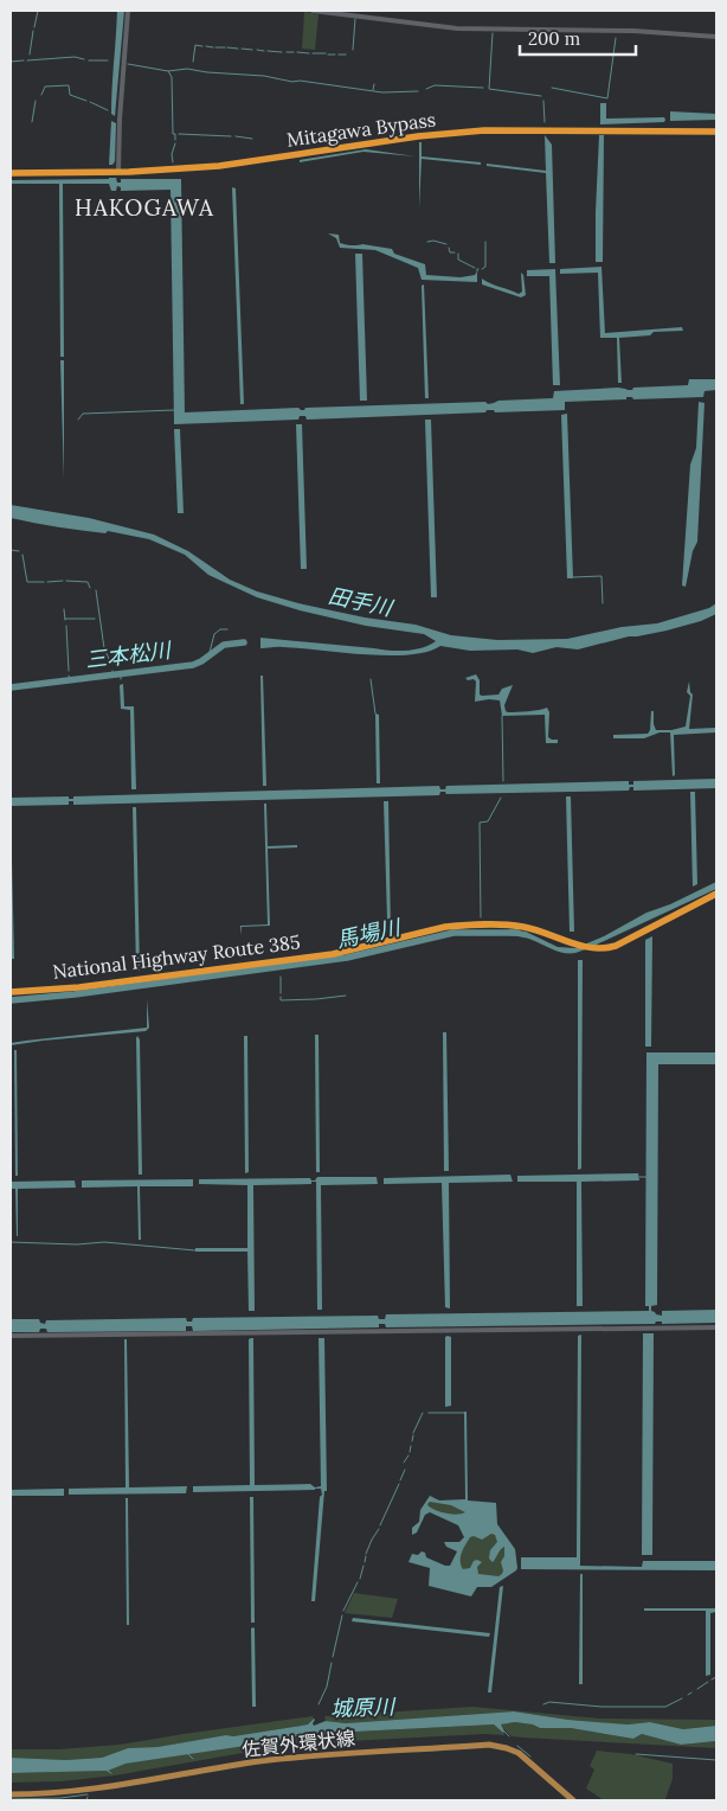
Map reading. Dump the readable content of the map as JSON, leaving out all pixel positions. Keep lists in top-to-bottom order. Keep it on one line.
{"streets":{"highway":["Mitagawa Bypass","National Highway Route 385"],"main road":["佐賀外環状線"]},"districts":["HAKOGAWA"],"water":["田手川","三本松川","馬場川","城原川"],"scale_bar":"200 m"}
